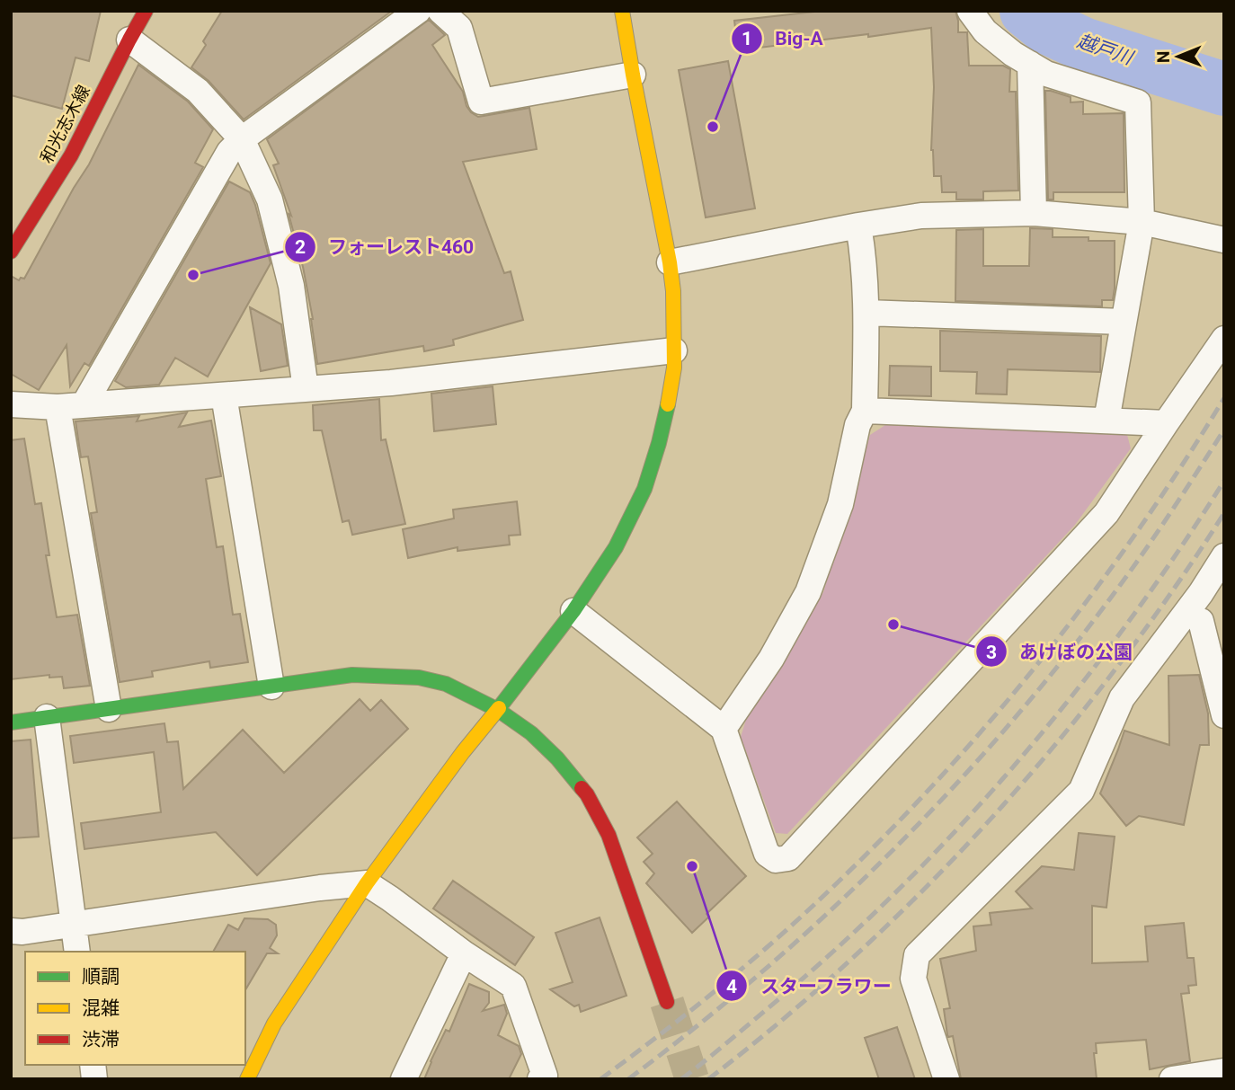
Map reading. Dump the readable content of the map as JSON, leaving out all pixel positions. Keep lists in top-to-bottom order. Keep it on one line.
{"streets":{"street":["和光志木線"]},"water":["越戸川"],"places":["Big-A","フォーレスト460","あけぼの公園","スターフラワー"],"legend":["順調","混雑","渋滞"],"north":"left"}
